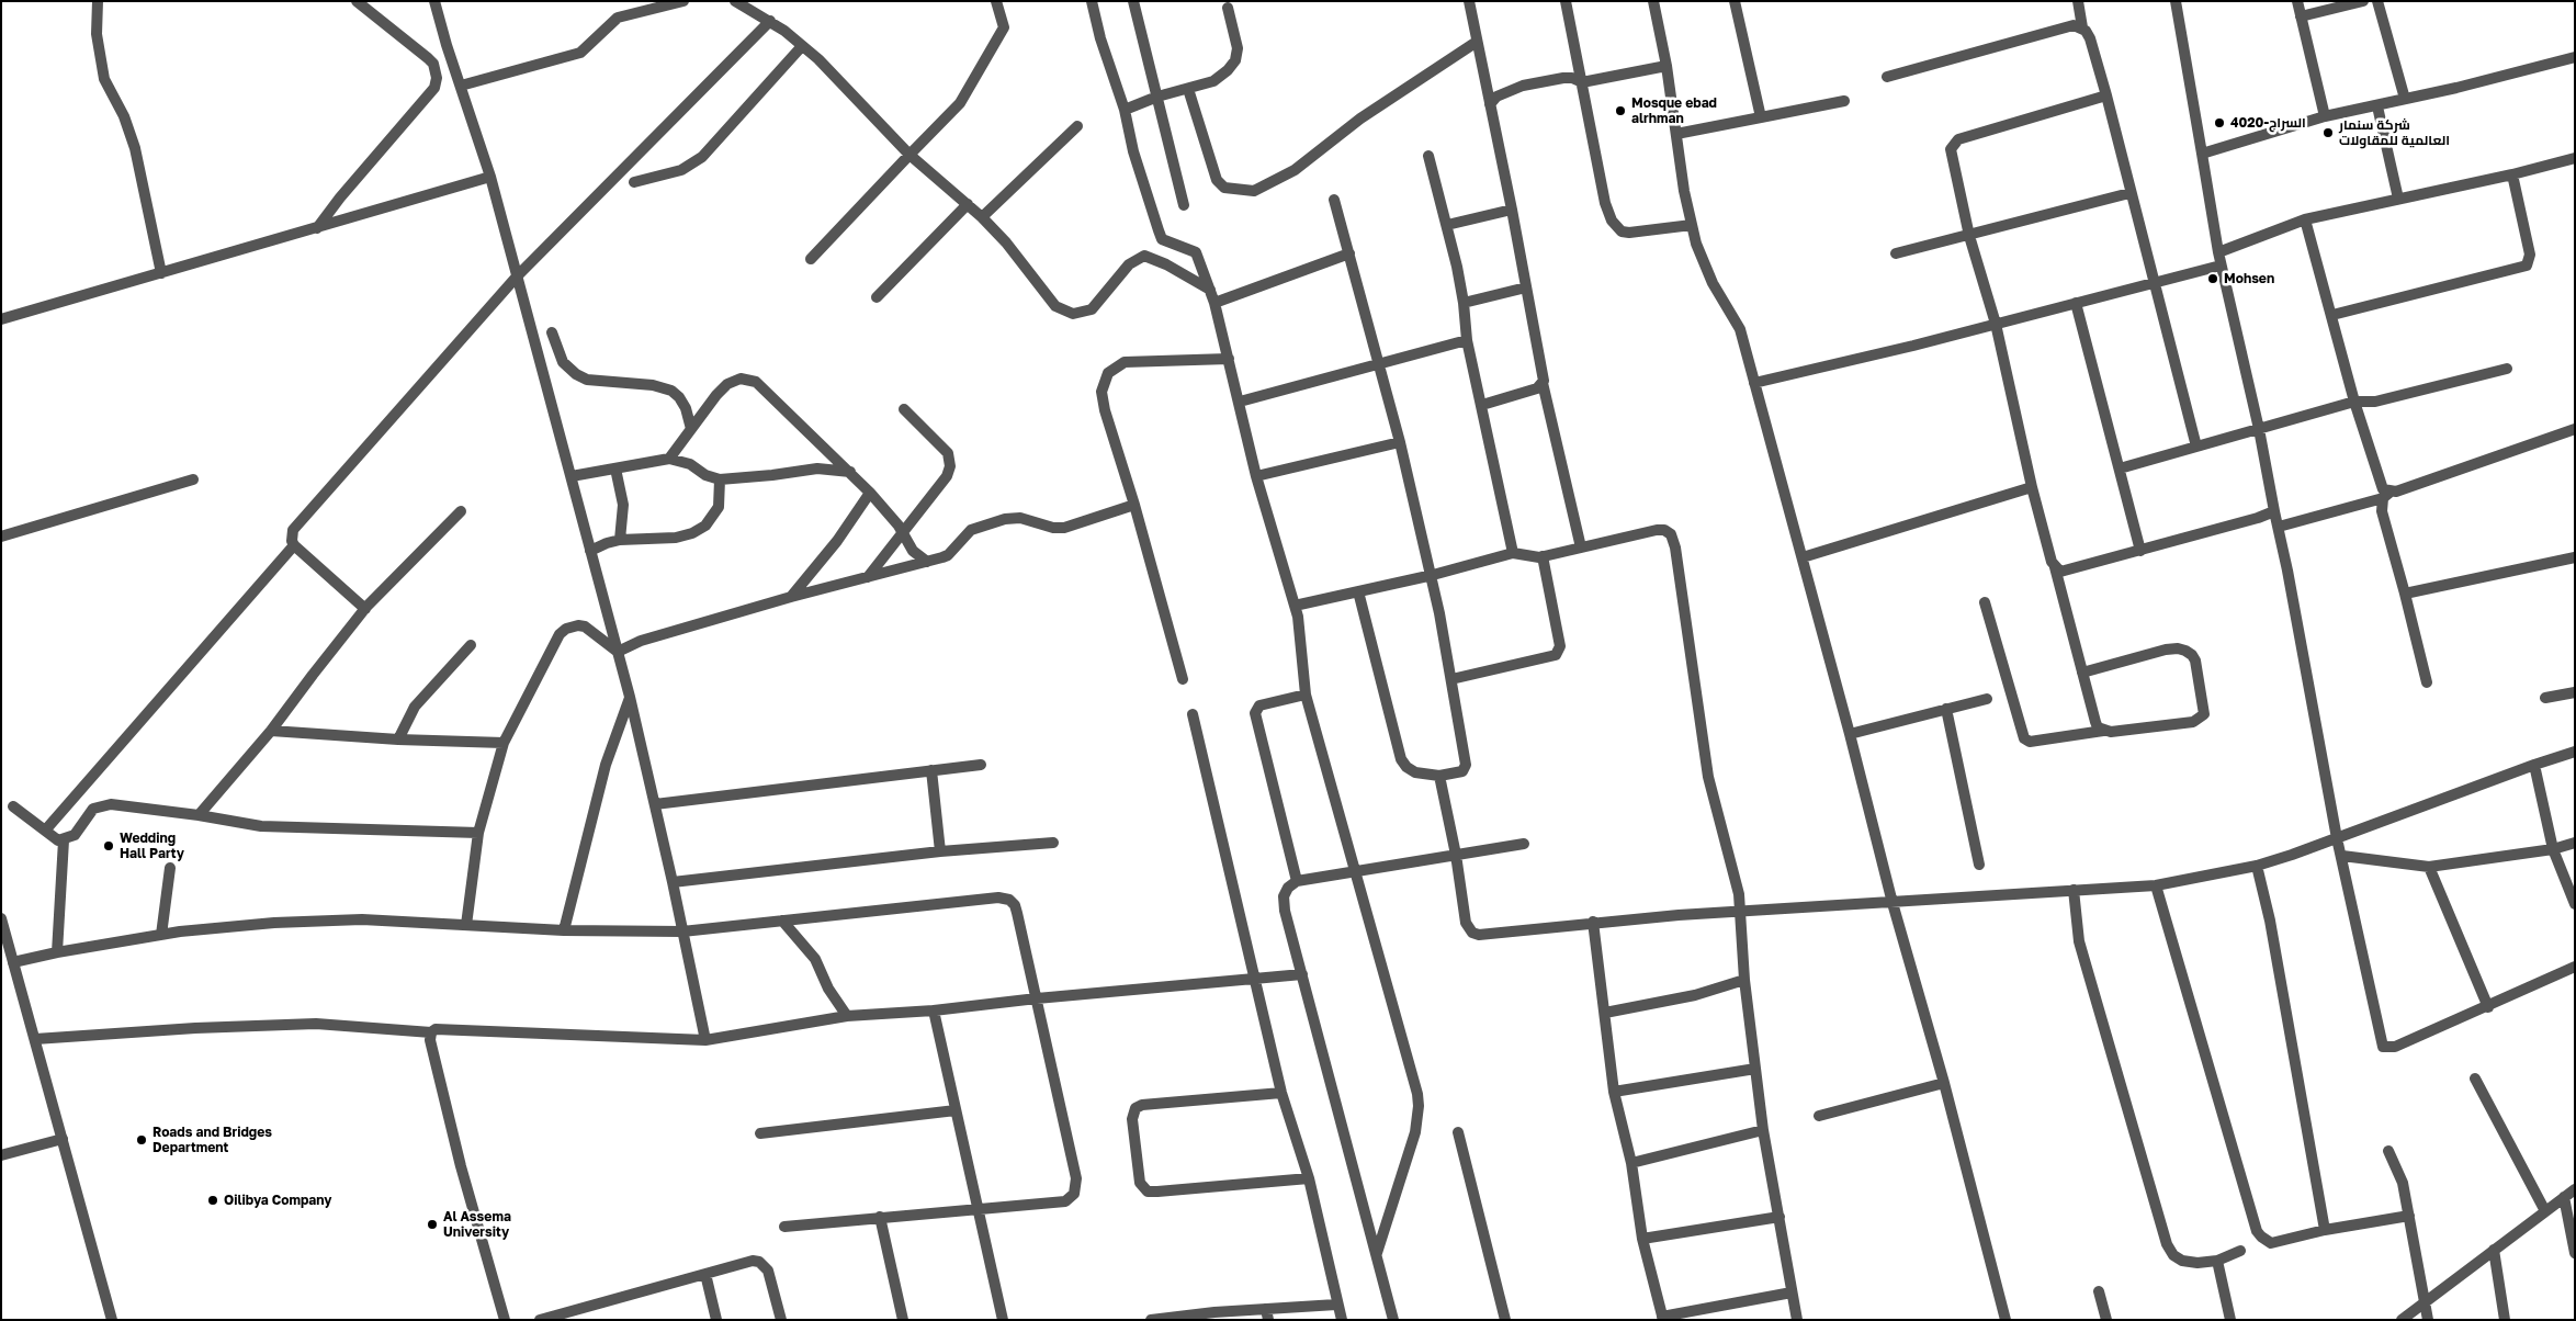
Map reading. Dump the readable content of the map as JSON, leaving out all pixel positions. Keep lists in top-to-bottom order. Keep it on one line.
{"places":["Mosque ebad alrhman","السراج-4020","شركة سنمار العالمية للمقاولات","Mohsen","Wedding Hall Party","Roads and Bridges Department","Oilibya Company","Al Assema University"]}
